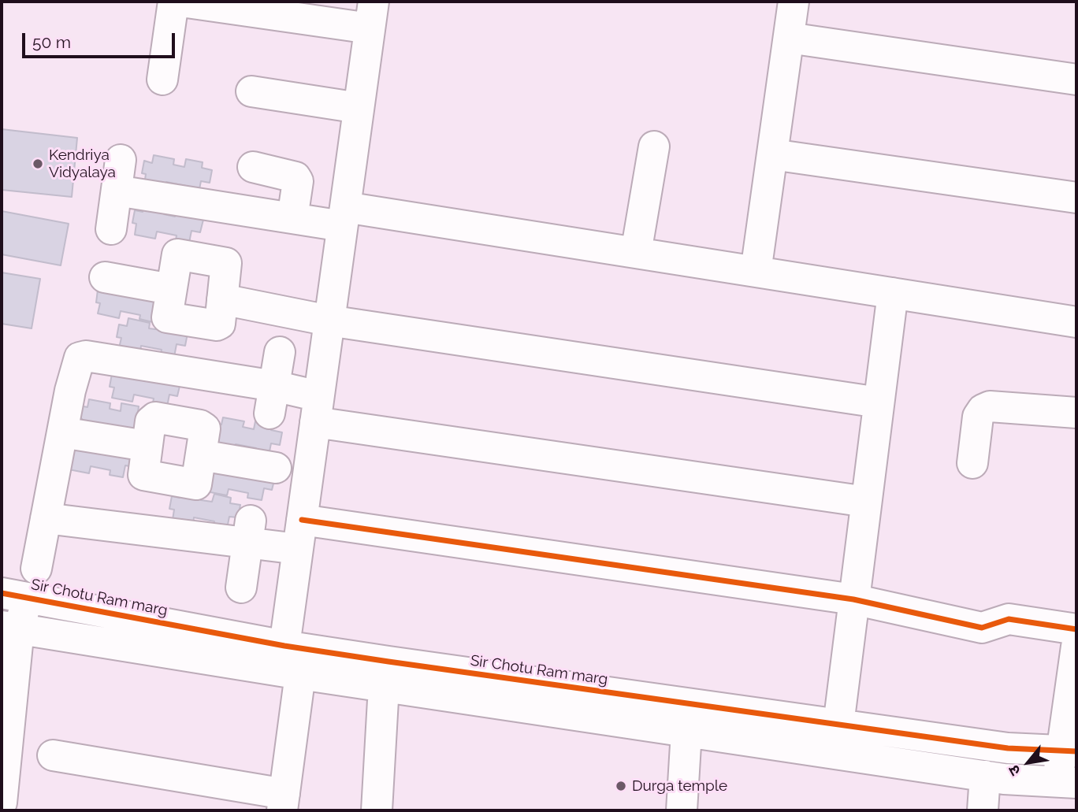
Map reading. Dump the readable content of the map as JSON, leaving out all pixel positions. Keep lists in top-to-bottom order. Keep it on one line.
{"streets":{"street":["Sir Chotu Ram marg"]},"places":["Kendriya Vidyalaya","Durga temple"],"scale_bar":"50 m","north":"bottom left"}
